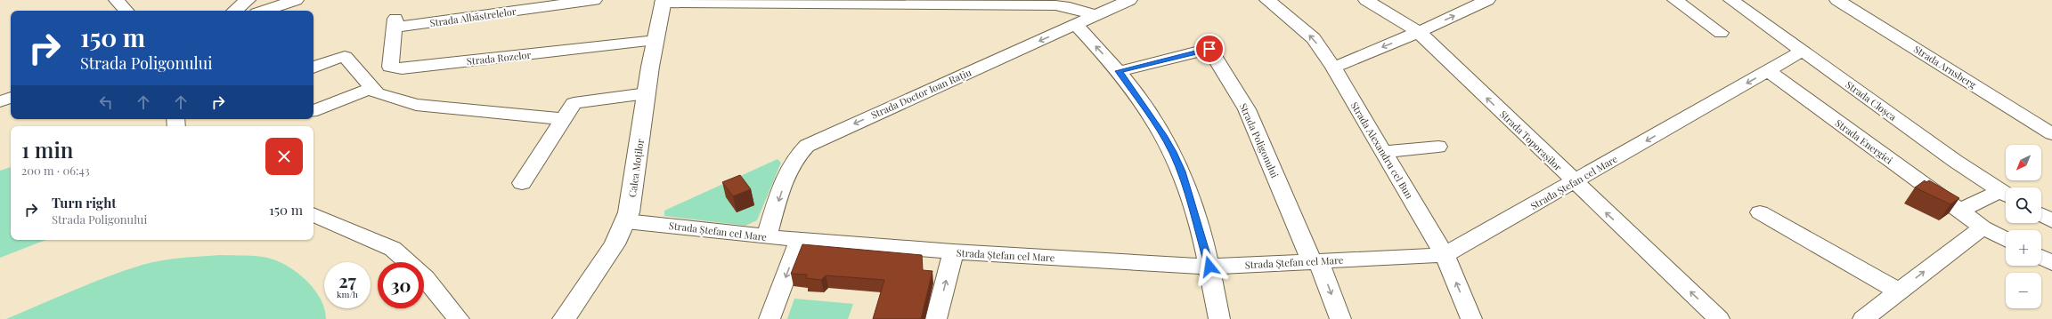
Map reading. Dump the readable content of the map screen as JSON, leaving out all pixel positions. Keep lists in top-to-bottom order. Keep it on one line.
{"streets":{"main road":["Calea Moților"],"street":["Strada Albăstrelelor","Strada Rozelor","Strada Arnsberg","Strada Doctor Ioan Rațiu","Strada Cloșca","Strada Poligonului","Strada Toporașilor","Strada Energiei","Strada Alexandru cel Bun","Strada Ștefan cel Mare"]},"crossings":[["Strada Albăstrelelor","Strada Rozelor"],["Strada Rozelor","Calea Moților"],["Strada Doctor Ioan Rațiu","Strada Ștefan cel Mare"],["Strada Cloșca","Strada Ștefan cel Mare"],["Strada Poligonului","Strada Ștefan cel Mare"],["Strada Toporașilor","Strada Ștefan cel Mare"],["Strada Energiei","Strada Ștefan cel Mare"],["Strada Alexandru cel Bun","Strada Ștefan cel Mare"],["Calea Moților","Strada Ștefan cel Mare"]],"one_way":["Strada Doctor Ioan Rațiu","Strada Toporașilor","Strada Alexandru cel Bun"],"north":"bottom left","page":{"turn":["150 m","Strada Poligonului"],"heading":["1 min","200 m · 06:43"],"map_buttons":["+","−"],"list":[{"name":"Turn right","note":"Strada Poligonului","value":"150 m"}],"speed":"27 km/h","limit":"30"}}
